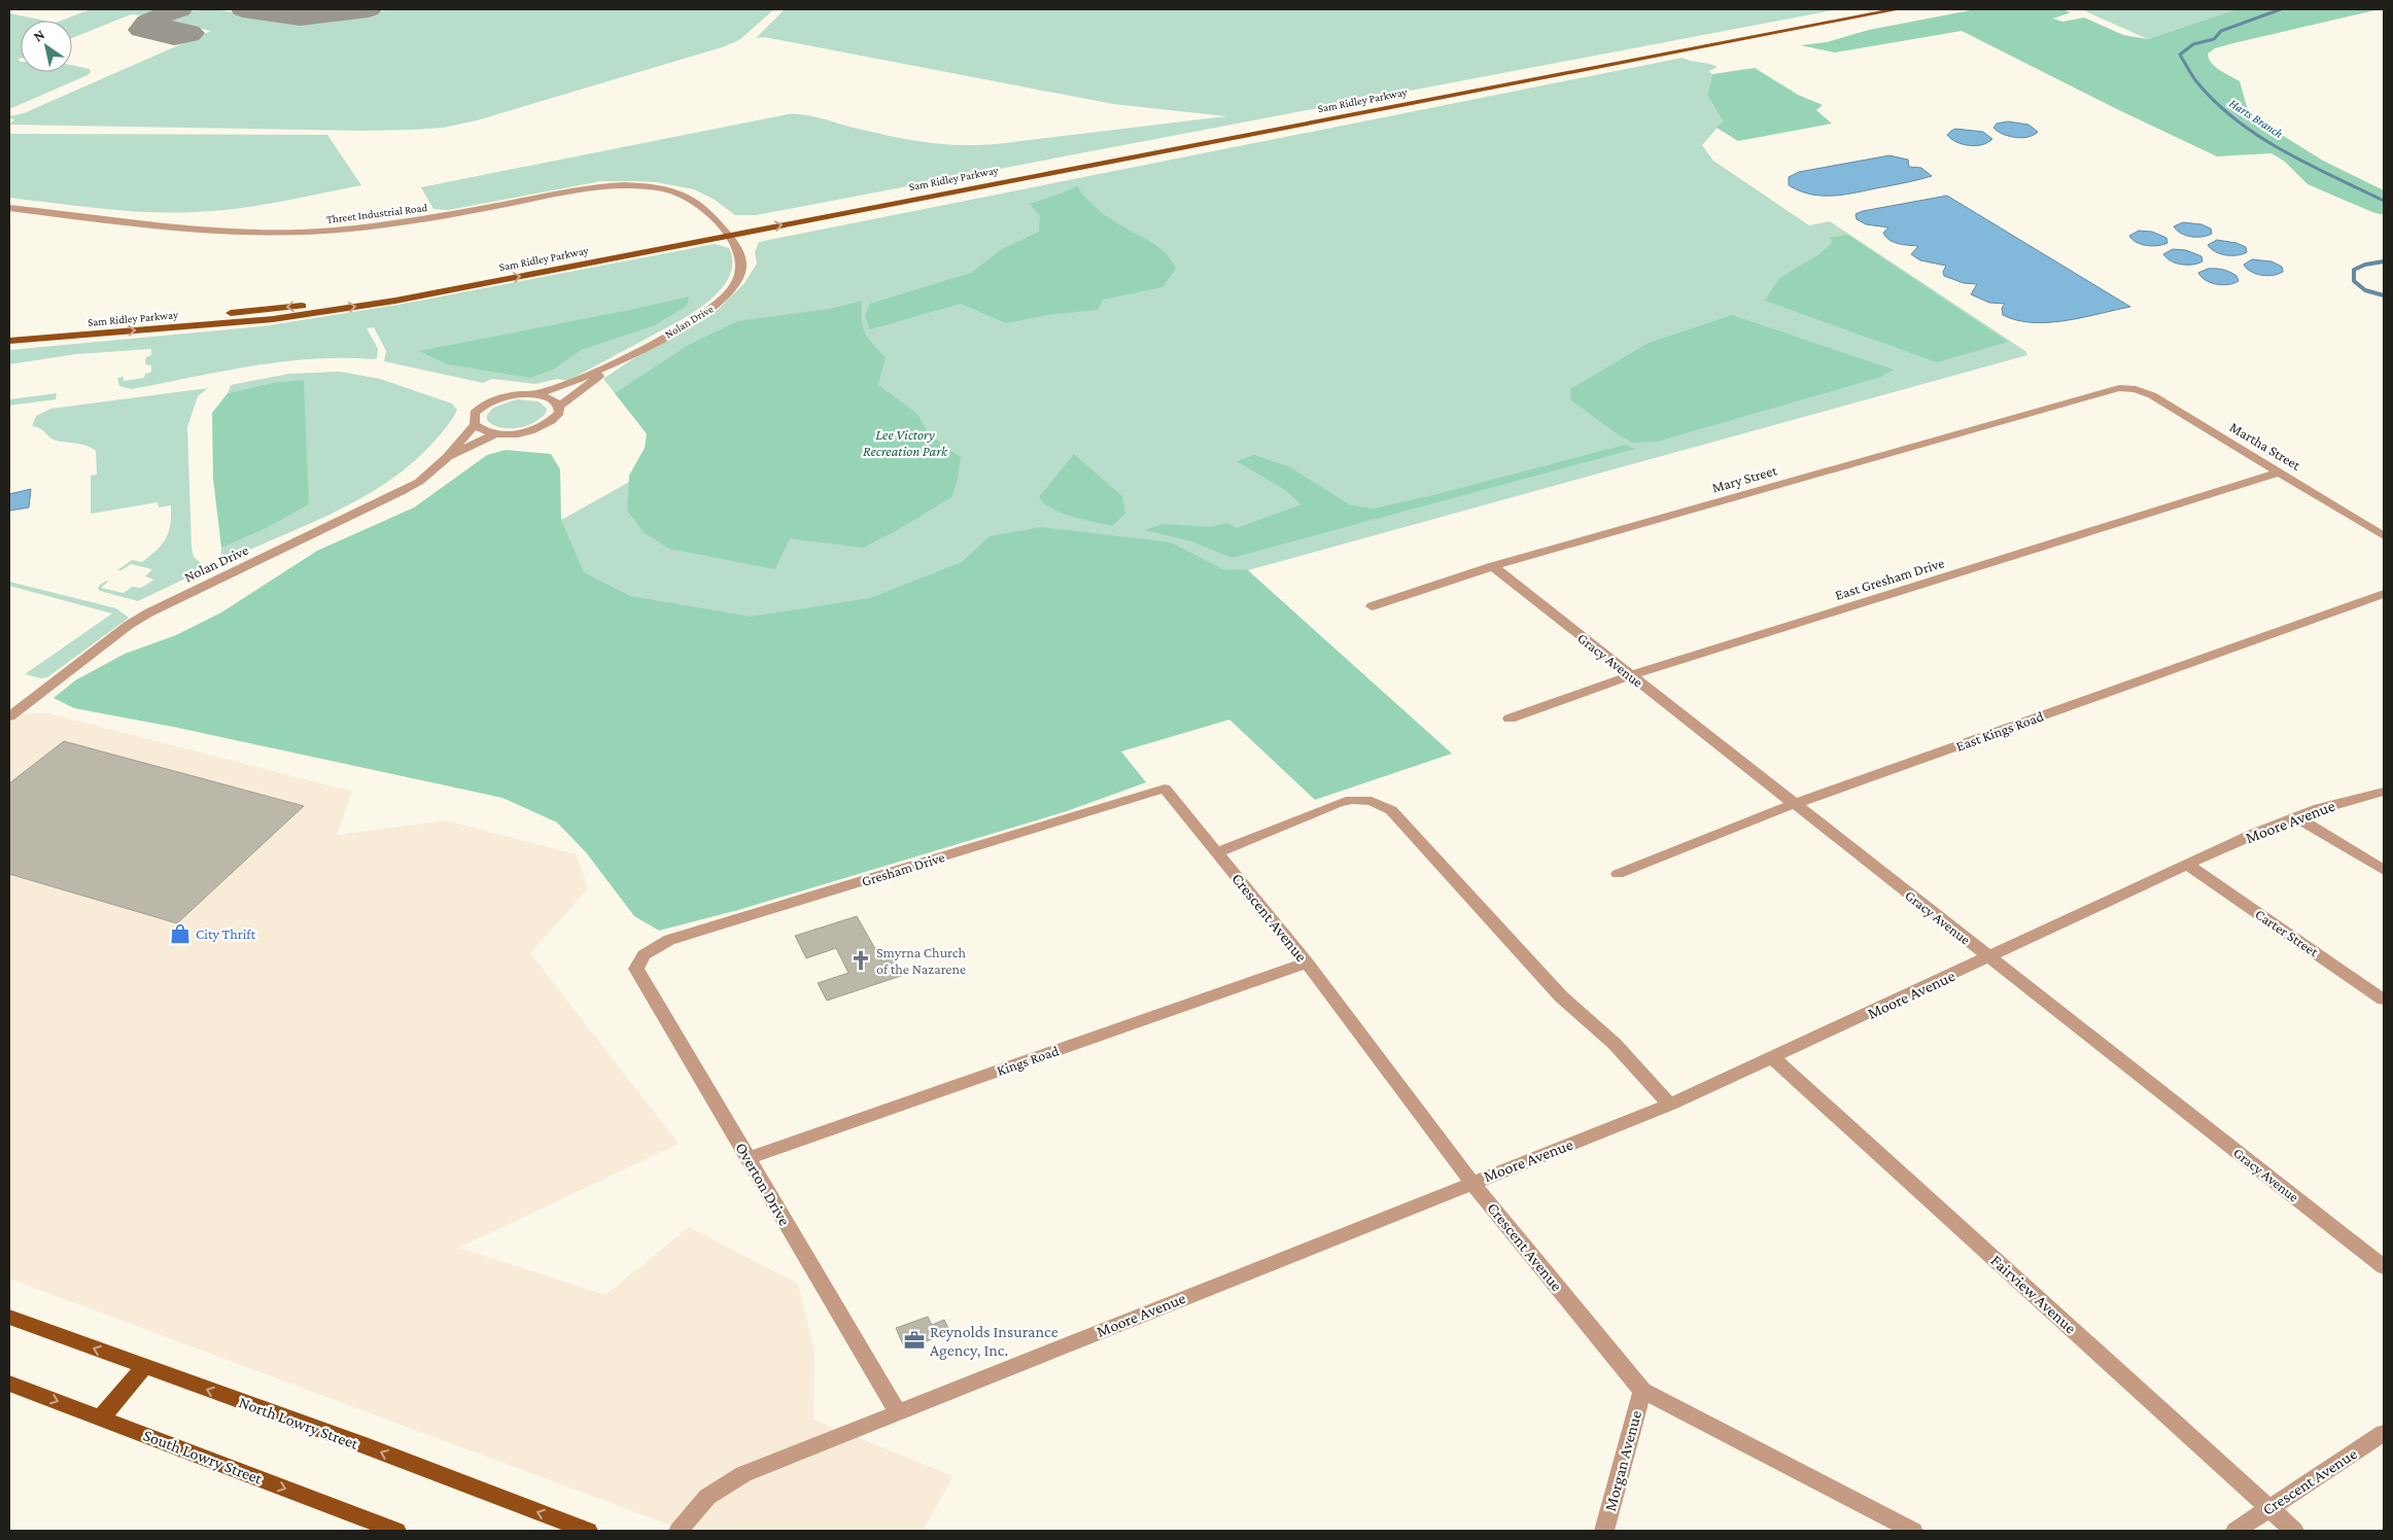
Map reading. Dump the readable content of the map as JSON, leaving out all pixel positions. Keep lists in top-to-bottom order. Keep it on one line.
{"streets":{"main road":["Sam Ridley Parkway","North Lowry Street","South Lowry Street"],"street":["Threet Industrial Road","Nolan Drive","Martha Street","Mary Street","East Gresham Drive","Gracy Avenue","East Kings Road","Moore Avenue","Gresham Drive","Crescent Avenue","Carter Street","Kings Road","Overton Drive","Fairview Avenue","Morgan Avenue"]},"crossings":[["Sam Ridley Parkway","Threet Industrial Road"],["Sam Ridley Parkway","Nolan Drive"],["Threet Industrial Road","Nolan Drive"],["Martha Street","Mary Street"],["Martha Street","East Gresham Drive"],["Mary Street","Gracy Avenue"],["East Gresham Drive","Gracy Avenue"],["Gracy Avenue","East Kings Road"],["Gracy Avenue","Moore Avenue"],["Moore Avenue","Crescent Avenue"],["Moore Avenue","Carter Street"],["Moore Avenue","Overton Drive"],["Moore Avenue","Fairview Avenue"],["Gresham Drive","Crescent Avenue"],["Gresham Drive","Overton Drive"],["Crescent Avenue","Kings Road"],["Crescent Avenue","Fairview Avenue"],["Crescent Avenue","Morgan Avenue"],["Kings Road","Overton Drive"]],"one_way":["North Lowry Street","South Lowry Street"],"water":["Harts Branch"],"parks":["Lee Victory Recreation Park"],"places":{"shop":["City Thrift"],"church":["Smyrna Church of the Nazarene"],"office":["Reynolds Insurance Agency, Inc."]},"north":"top left"}
